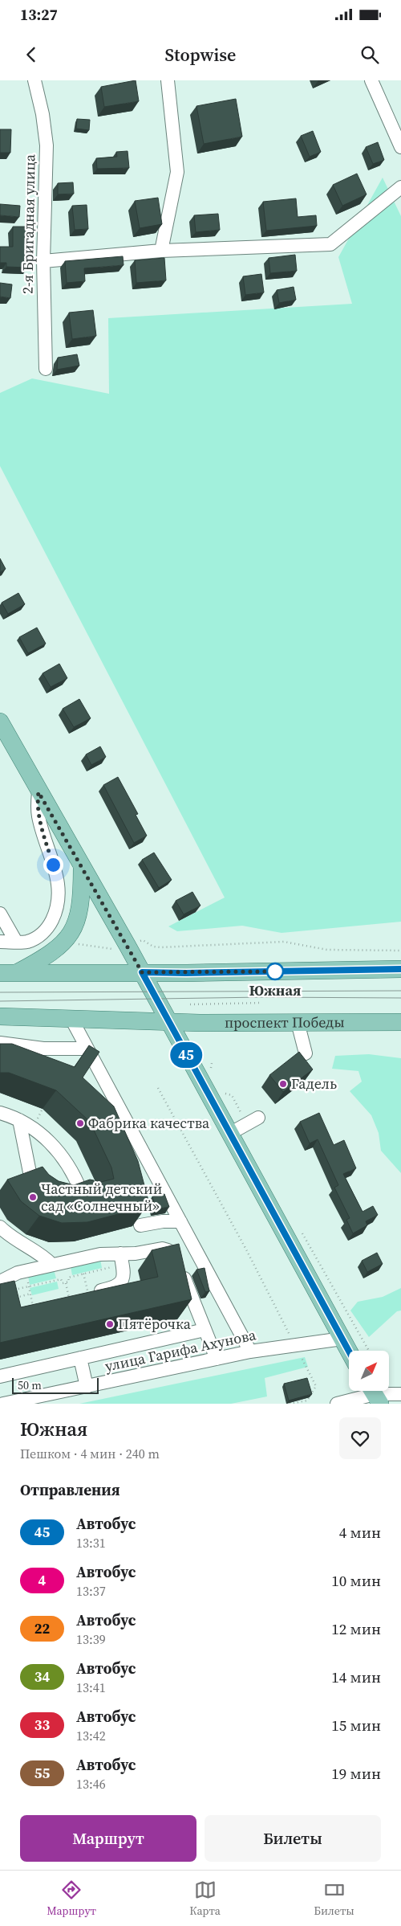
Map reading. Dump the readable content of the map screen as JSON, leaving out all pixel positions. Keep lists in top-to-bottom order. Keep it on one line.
{"streets":{"main road":["проспект Победы"],"street":["2-я Бригадная улица","улица Гарифа Ахунова"]},"places":["Южная","Гадель","Фабрика качества","Частный детский сад «Солнечный»","Пятёрочка"],"lines":["bus line 45"],"scale_bar":"50 m","north":"top right","page":{"status":"13:27","header":"Stopwise","on_map":"45","scale":"50 m","heading":[["Южная","Пешком · 4 мин · 240 m"],"Отправления"],"list":[{"mark":"45","name":"Автобус","note":"13:31","value":"4 мин"},{"mark":"4","name":"Автобус","note":"13:37","value":"10 мин"},{"mark":"22","name":"Автобус","note":"13:39","value":"12 мин"},{"mark":"34","name":"Автобус","note":"13:41","value":"14 мин"},{"mark":"33","name":"Автобус","note":"13:42","value":"15 мин"},{"mark":"55","name":"Автобус","note":"13:46","value":"19 мин"}],"buttons":["Маршрут","Билеты"],"tabs":["Маршрут","Карта","Билеты"]}}
